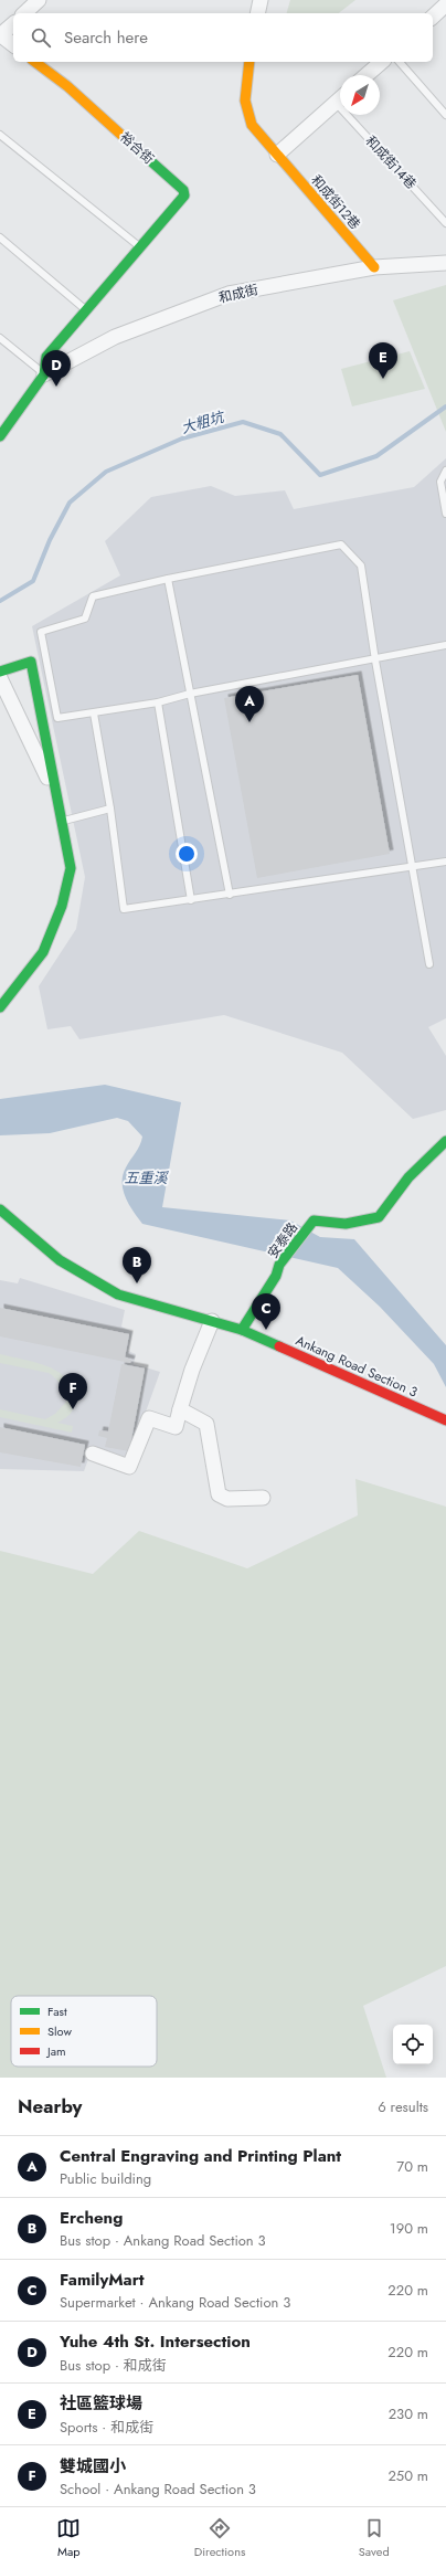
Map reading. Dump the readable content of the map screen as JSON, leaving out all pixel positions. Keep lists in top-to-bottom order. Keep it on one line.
{"streets":{"street":["裕合街","和成街12巷","和成街","安泰路","Ankang Road Section 3"],"lane":["和成街14巷"]},"crossings":[["裕合街","和成街"],["和成街12巷","和成街"],["安泰路","Ankang Road Section 3"]],"water":["大粗坑","五重溪"],"legend":["Fast","Slow","Jam"],"north":"bottom left","page":{"search":"Search here","pins":["E","D","A","B","C","F"],"heading":["Nearby","6 results"],"list":[{"mark":"A","name":"Central Engraving and Printing Plant","note":"Public building","value":"70 m"},{"mark":"B","name":"Ercheng","note":"Bus stop · Ankang Road Section 3","value":"190 m"},{"mark":"C","name":"FamilyMart","note":"Supermarket · Ankang Road Section 3","value":"220 m"},{"mark":"D","name":"Yuhe 4th St. Intersection","note":"Bus stop · 和成街","value":"220 m"},{"mark":"E","name":"社區籃球場","note":"Sports · 和成街","value":"230 m"},{"mark":"F","name":"雙城國小","note":"School · Ankang Road Section 3","value":"250 m"}],"nav":["Map","Directions","Saved"]}}
